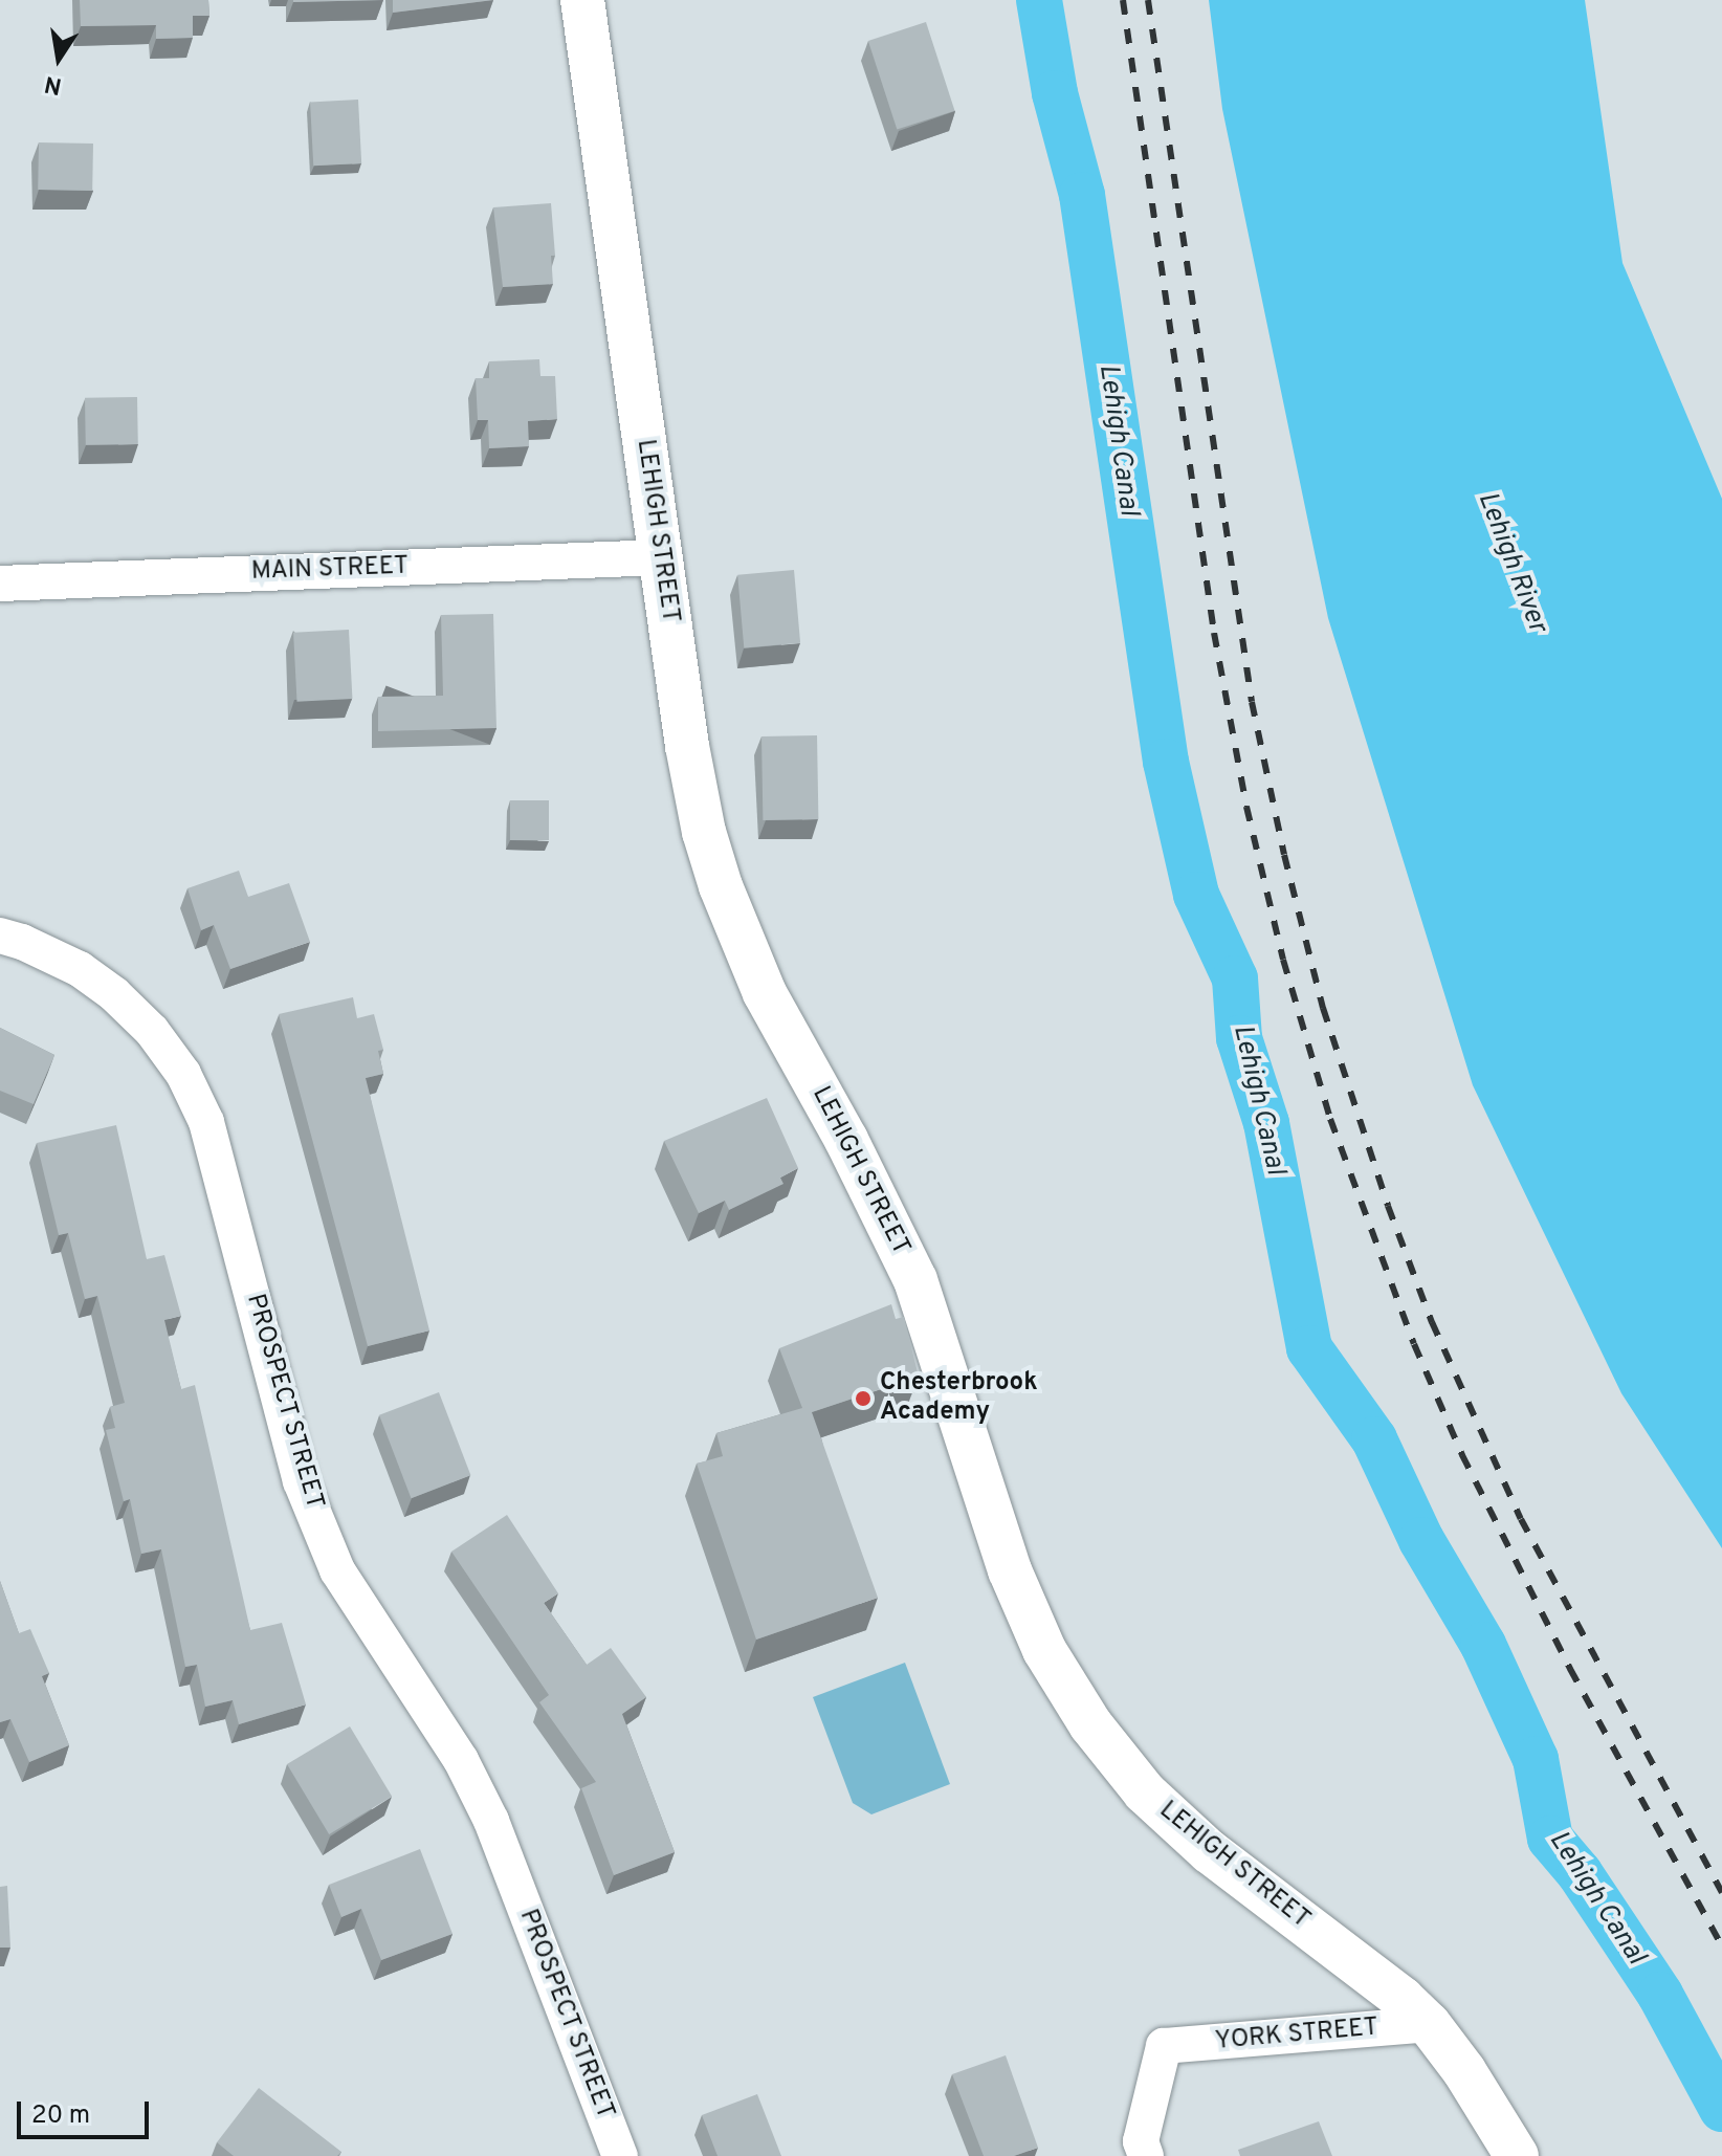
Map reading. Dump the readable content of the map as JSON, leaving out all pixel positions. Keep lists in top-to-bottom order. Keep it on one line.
{"streets":{"street":["LEHIGH STREET","MAIN STREET","PROSPECT STREET","YORK STREET"]},"crossings":[["LEHIGH STREET","MAIN STREET"],["LEHIGH STREET","YORK STREET"]],"water":["Lehigh Canal","Lehigh River"],"places":["Chesterbrook Academy"],"scale_bar":"20 m","north":"bottom"}
